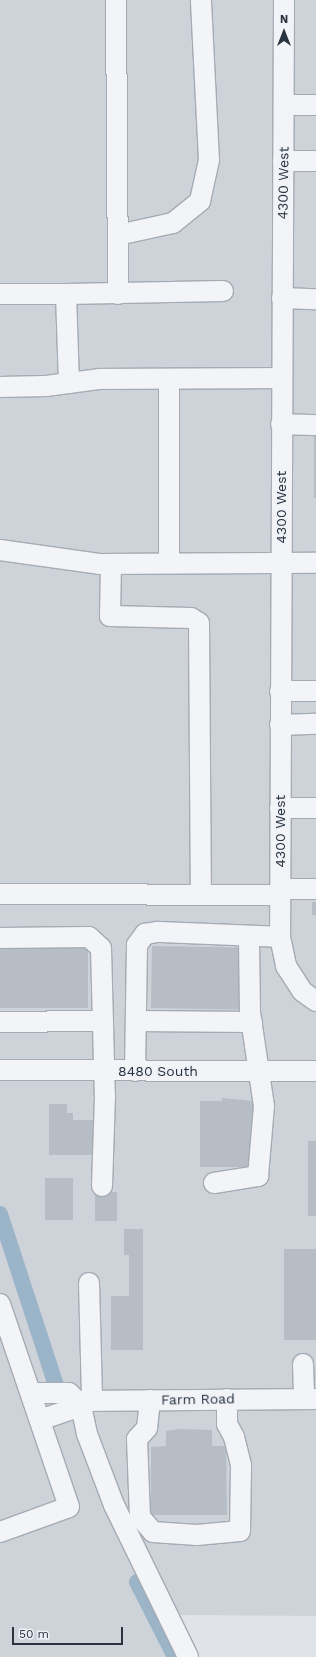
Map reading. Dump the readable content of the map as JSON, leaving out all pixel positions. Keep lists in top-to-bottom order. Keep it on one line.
{"streets":{"street":["4300 West","8480 South","Farm Road"]},"scale_bar":"50 m","north":"top"}
